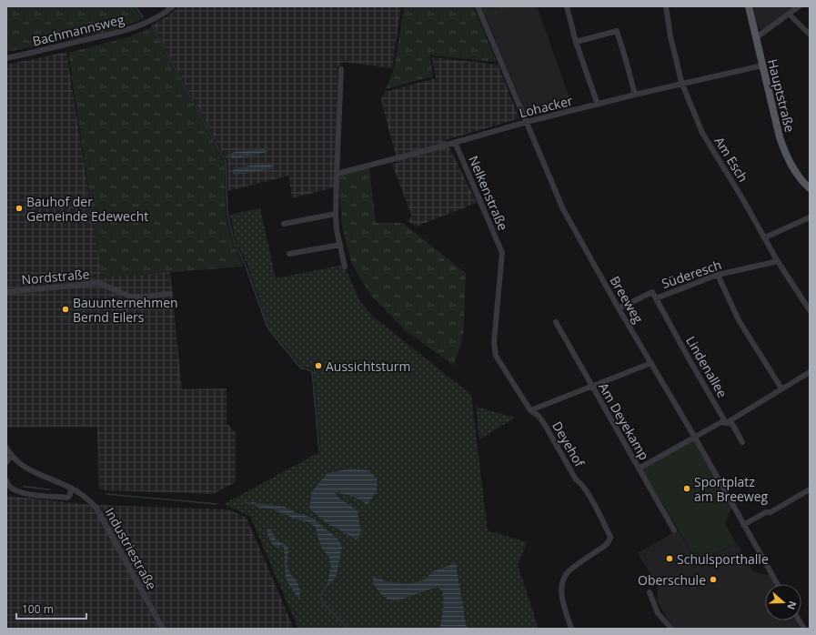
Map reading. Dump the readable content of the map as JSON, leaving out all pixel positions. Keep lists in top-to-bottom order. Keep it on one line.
{"streets":{"main road":["Hauptstraße"],"street":["Bachmannsweg","Lohacker","Am Esch","Nelkenstraße","Süderesch","Nordstraße","Breeweg","Lindenallee","Am Deyekamp","Deyehof","Industriestraße"]},"crossings":[["Hauptstraße","Lohacker"],["Lohacker","Am Esch"],["Lohacker","Nelkenstraße"],["Lohacker","Breeweg"],["Am Esch","Süderesch"],["Nelkenstraße","Deyehof"],["Süderesch","Breeweg"],["Süderesch","Lindenallee"]],"places":["Bauhof der Gemeinde Edewecht","Bauunternehmen Bernd Eilers","Aussichtsturm","Sportplatz am Breeweg","Schulsporthalle","Oberschule"],"scale_bar":"100 m","north":"right"}
